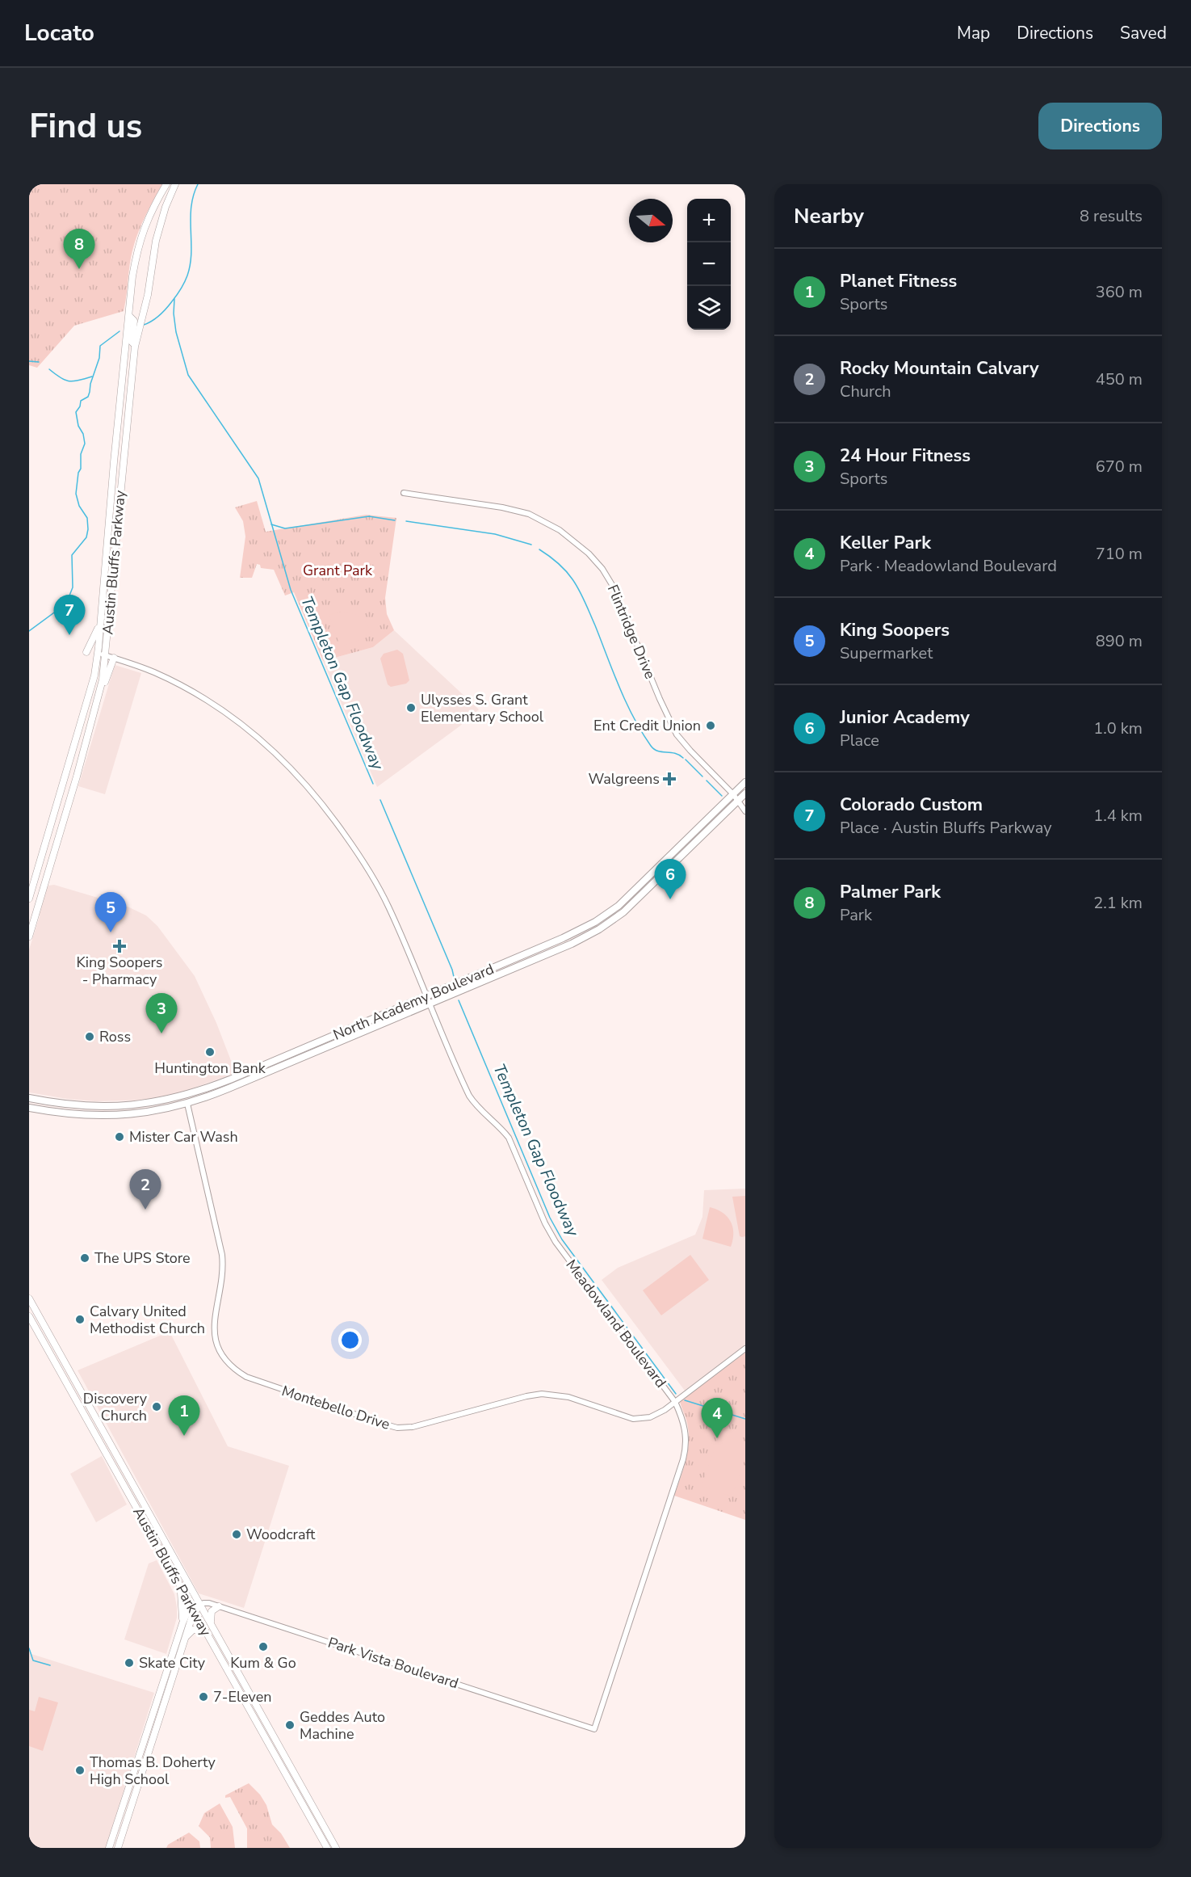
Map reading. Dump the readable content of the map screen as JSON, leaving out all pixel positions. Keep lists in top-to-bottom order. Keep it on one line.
{"streets":{"highway":["North Academy Boulevard"],"main road":["Austin Bluffs Parkway","Park Vista Boulevard"],"street":["Flintridge Drive","Meadowland Boulevard","Montebello Drive"]},"crossings":[["Austin Bluffs Parkway","Meadowland Boulevard"],["Austin Bluffs Parkway","Park Vista Boulevard"],["Flintridge Drive","North Academy Boulevard"],["North Academy Boulevard","Meadowland Boulevard"],["North Academy Boulevard","Montebello Drive"],["Meadowland Boulevard","Montebello Drive"],["Meadowland Boulevard","Park Vista Boulevard"]],"water":["Templeton Gap Floodway"],"parks":["Grant Park"],"places":{"other":["Ulysses S. Grant Elementary School","Ent Credit Union","Ross","Huntington Bank","Mister Car Wash","The UPS Store","Calvary United Methodist Church","Discovery Church","Woodcraft","Kum & Go","Skate City","7-Eleven","Geddes Auto Machine","Thomas B. Doherty High School"],"health":["Walgreens","King Soopers - Pharmacy"]},"north":"right","page":{"header":"Locato","nav":["Map","Directions","Saved"],"buttons":"Directions","title":"Find us","heading":["Nearby","8 results"],"map_buttons":["+","−"],"pins":["8","7","6","5","3","2","1","4"],"list":[{"mark":"1","name":"Planet Fitness","note":"Sports","value":"360 m"},{"mark":"2","name":"Rocky Mountain Calvary","note":"Church","value":"450 m"},{"mark":"3","name":"24 Hour Fitness","note":"Sports","value":"670 m"},{"mark":"4","name":"Keller Park","note":"Park · Meadowland Boulevard","value":"710 m"},{"mark":"5","name":"King Soopers","note":"Supermarket","value":"890 m"},{"mark":"6","name":"Junior Academy","note":"Place","value":"1.0 km"},{"mark":"7","name":"Colorado Custom","note":"Place · Austin Bluffs Parkway","value":"1.4 km"},{"mark":"8","name":"Palmer Park","note":"Park","value":"2.1 km"}]}}
